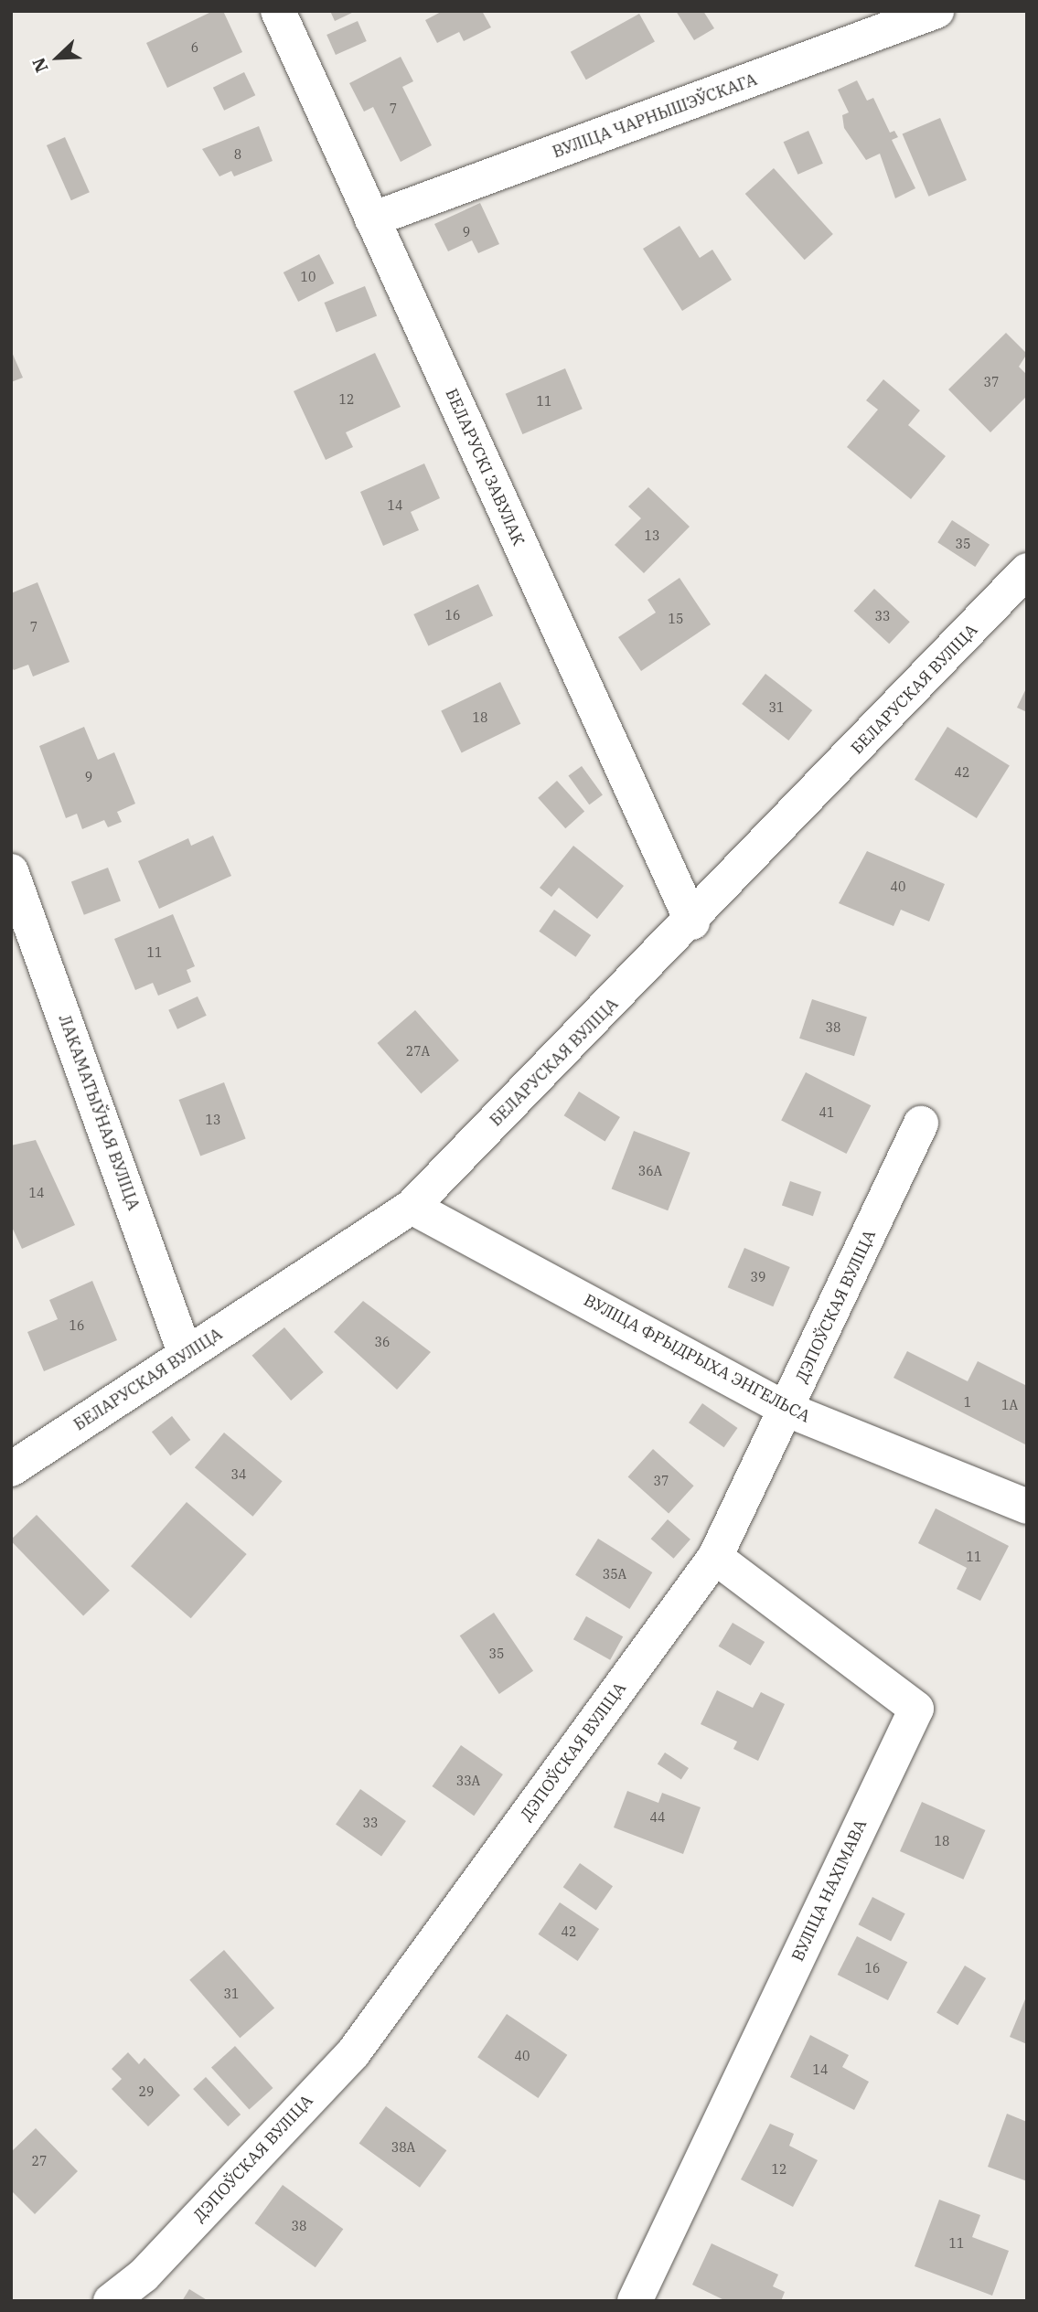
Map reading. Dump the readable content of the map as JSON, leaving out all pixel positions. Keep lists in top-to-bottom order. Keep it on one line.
{"streets":{"street":["ВУЛІЦА ЧАРНЫШЭЎСКАГА","БЕЛАРУСКІ ЗАВУЛАК","БЕЛАРУСКАЯ ВУЛІЦА","ЛАКАМАТЫЎНАЯ ВУЛІЦА","ДЭПОЎСКАЯ ВУЛІЦА","ВУЛІЦА ФРЫДРЫХА ЭНГЕЛЬСА","ВУЛІЦА НАХІМАВА"]},"crossings":[["ВУЛІЦА ЧАРНЫШЭЎСКАГА","БЕЛАРУСКІ ЗАВУЛАК"],["БЕЛАРУСКІ ЗАВУЛАК","БЕЛАРУСКАЯ ВУЛІЦА"],["БЕЛАРУСКАЯ ВУЛІЦА","ЛАКАМАТЫЎНАЯ ВУЛІЦА"],["БЕЛАРУСКАЯ ВУЛІЦА","ВУЛІЦА ФРЫДРЫХА ЭНГЕЛЬСА"],["ДЭПОЎСКАЯ ВУЛІЦА","ВУЛІЦА ФРЫДРЫХА ЭНГЕЛЬСА"],["ДЭПОЎСКАЯ ВУЛІЦА","ВУЛІЦА НАХІМАВА"]],"house_numbers":["6","7","8","9","10","37","12","11","14","13","35","16","33","15","7","31","18","42","9","40","11","38","27А","41","13","36А","14","39","16","36","1","1А","34","37","11","35А","35","33А","44","33","18","42","16","31","40","14","29","38А","27","12","38","11"],"north":"bottom left"}
